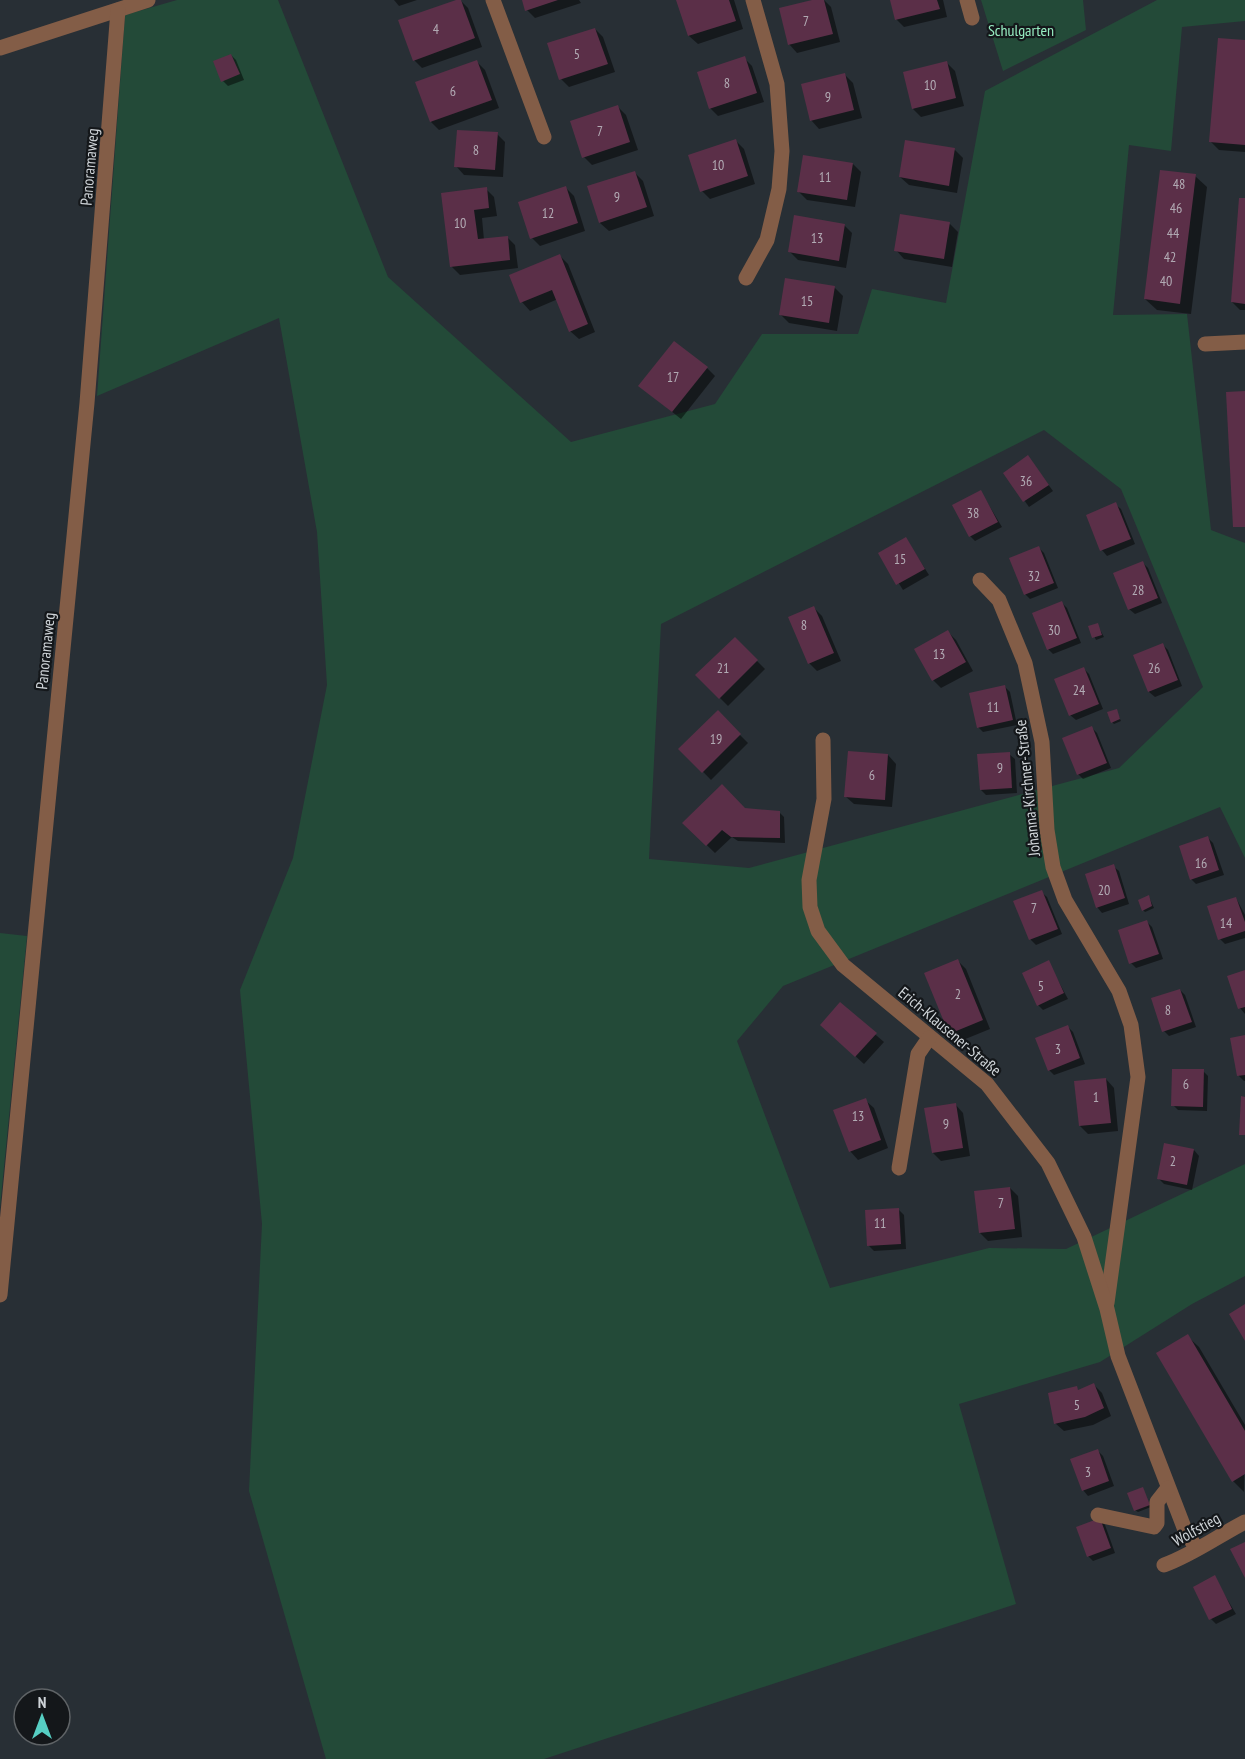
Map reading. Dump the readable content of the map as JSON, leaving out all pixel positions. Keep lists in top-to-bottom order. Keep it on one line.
{"streets":{"street":["Panoramaweg","Johanna-Kirchner-Straße","Erich-Klausener-Straße","Wolfstieg"]},"crossings":[["Johanna-Kirchner-Straße","Erich-Klausener-Straße"],["Erich-Klausener-Straße","Wolfstieg"]],"parks":["Schulgarten"],"house_numbers":["7","4","5","8","10","6","9","7","8","10","11","48","9","46","12","10","44","13","42","40","15","17","36","38","15","32","28","8","30","13","21","26","24","11","19","9","6","16","20","7","14","5","2","8","3","6","1","13","9","2","7","11","5","3"],"north":"top"}
